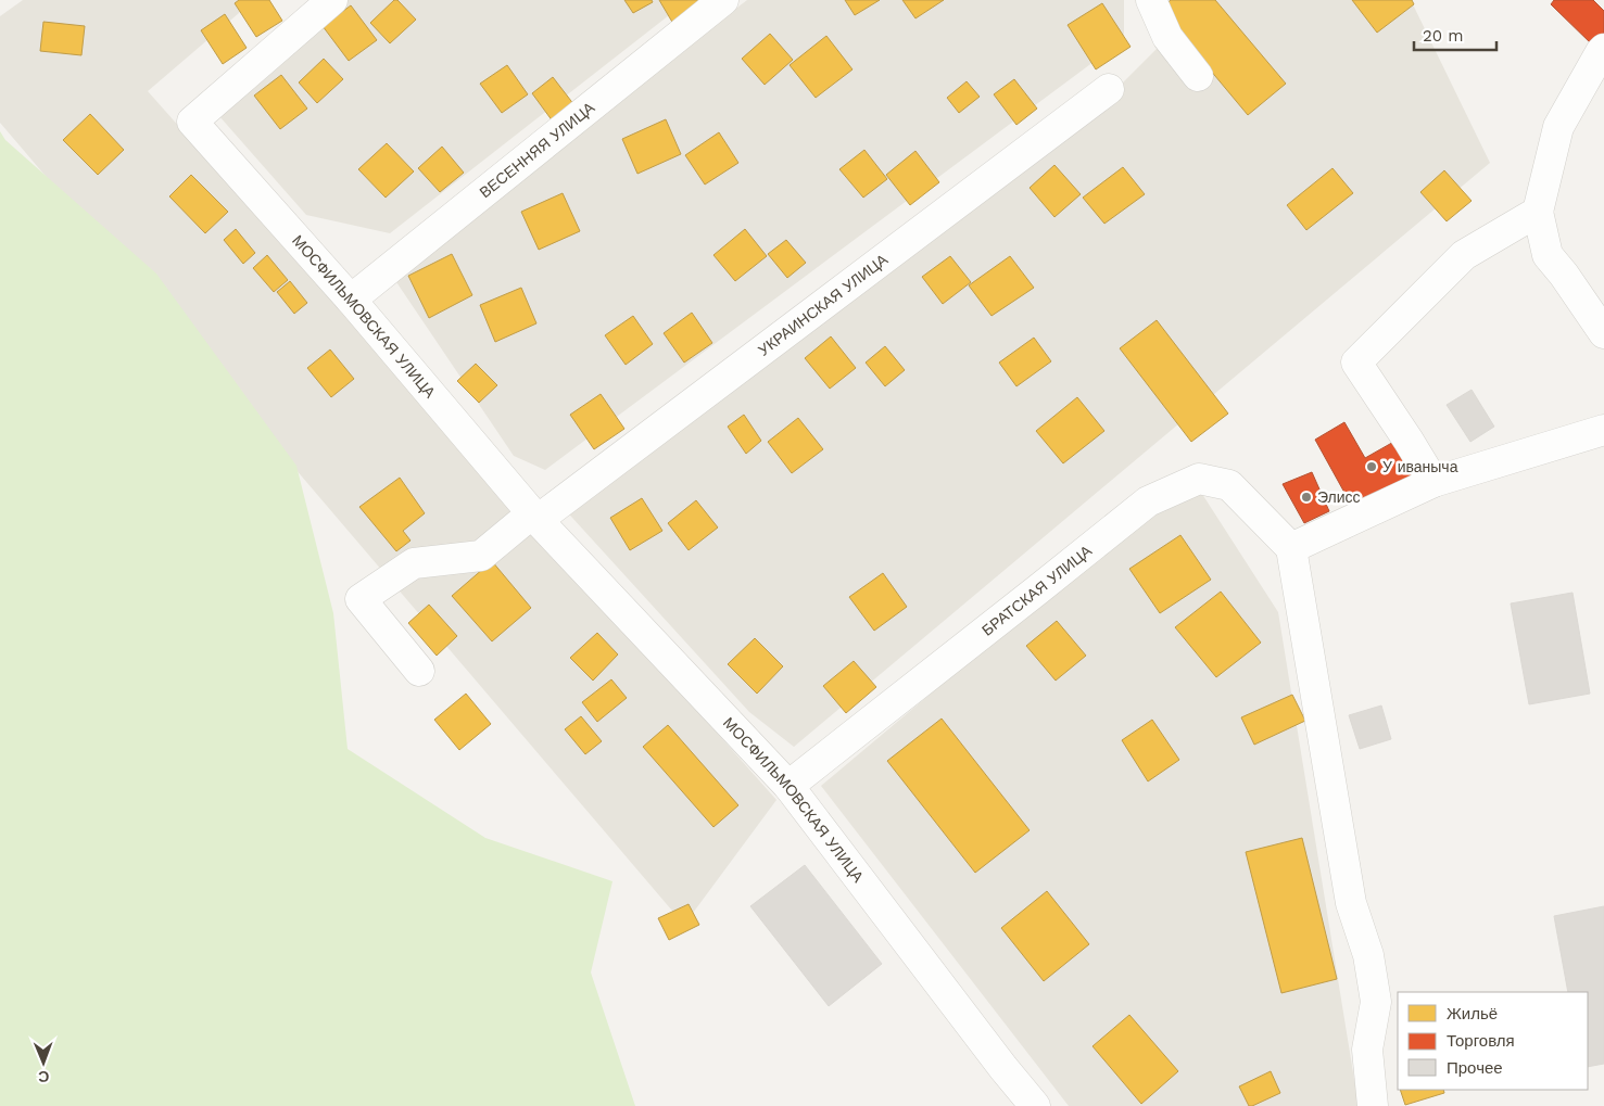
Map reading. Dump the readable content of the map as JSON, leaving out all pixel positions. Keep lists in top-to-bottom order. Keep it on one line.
{"streets":{"street":["ВЕСЕННЯЯ УЛИЦА","УКРАИНСКАЯ УЛИЦА","МОСФИЛЬМОВСКАЯ УЛИЦА","БРАТСКАЯ УЛИЦА"]},"crossings":[["ВЕСЕННЯЯ УЛИЦА","МОСФИЛЬМОВСКАЯ УЛИЦА"],["УКРАИНСКАЯ УЛИЦА","МОСФИЛЬМОВСКАЯ УЛИЦА"],["МОСФИЛЬМОВСКАЯ УЛИЦА","БРАТСКАЯ УЛИЦА"]],"places":["У иваныча","Элисс"],"legend":["Жильё","Торговля","Прочее"],"scale_bar":"20 m","north":"bottom"}
